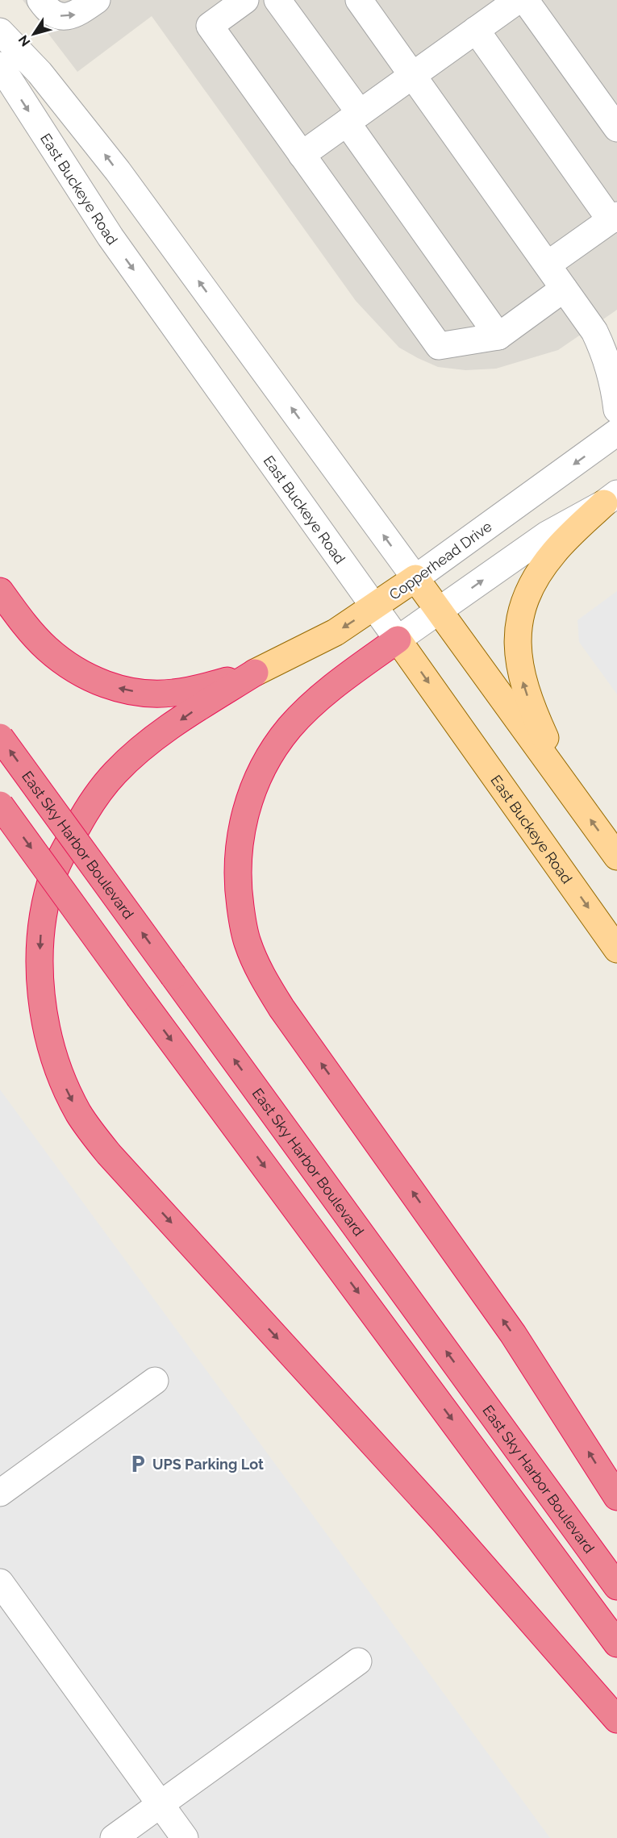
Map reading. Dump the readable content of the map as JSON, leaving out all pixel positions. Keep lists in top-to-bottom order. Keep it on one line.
{"streets":{"highway":["East Sky Harbor Boulevard"],"main road":["East Buckeye Road","Copperhead Drive"]},"crossings":[["East Buckeye Road","Copperhead Drive"]],"places":{"parking":["UPS Parking Lot"]},"north":"bottom left"}
